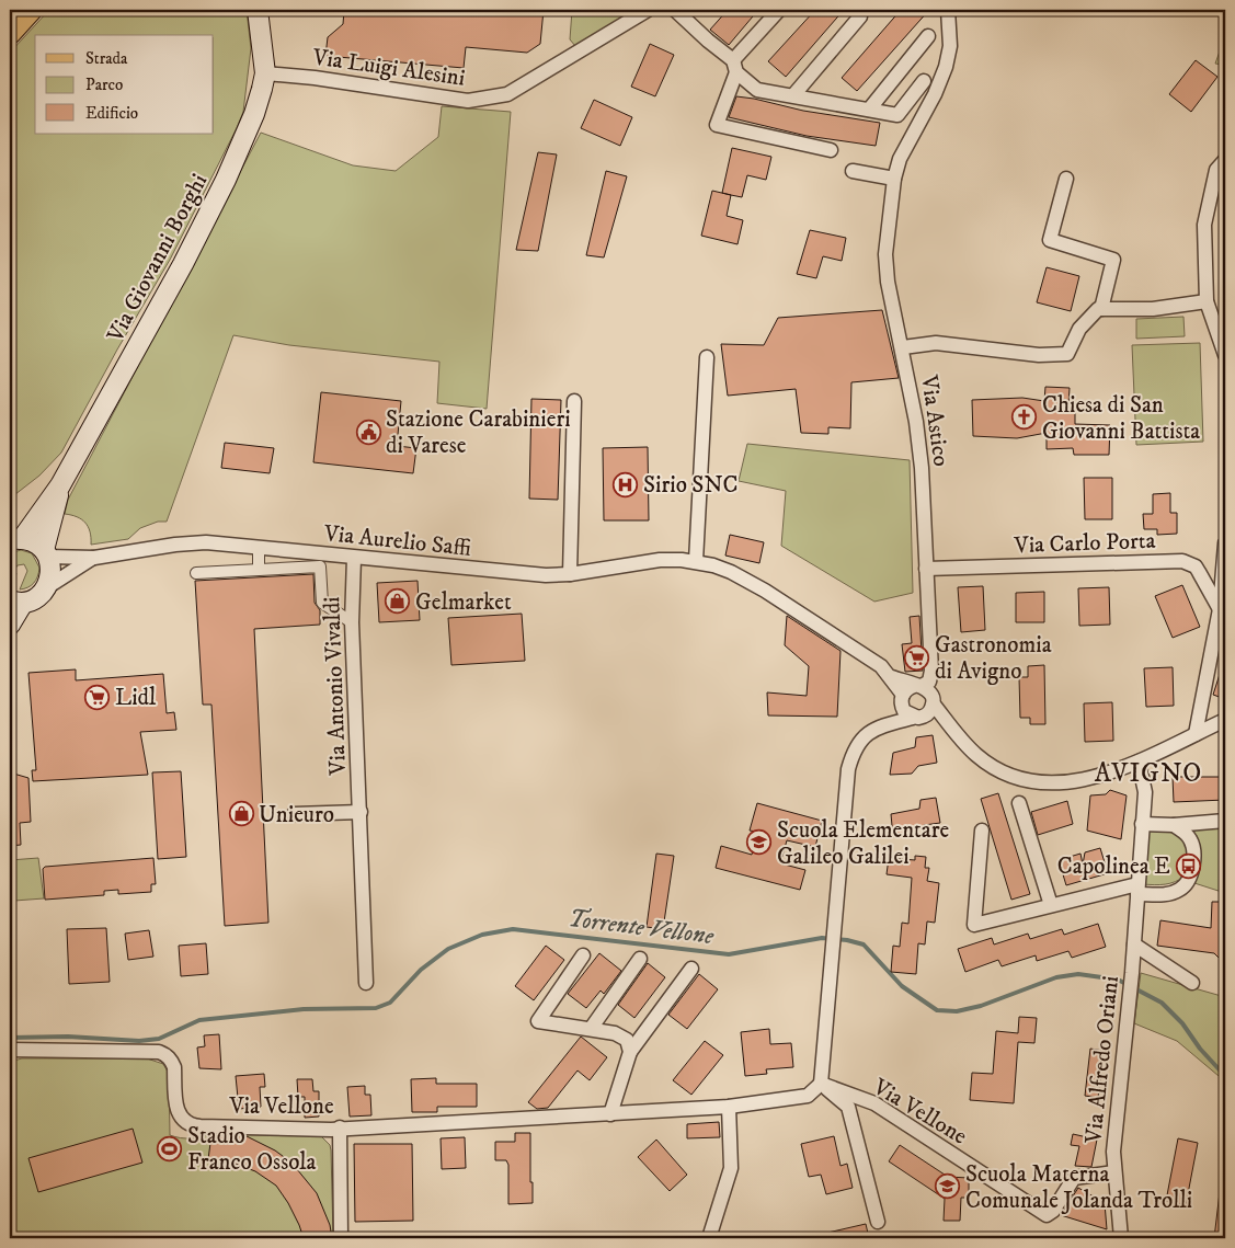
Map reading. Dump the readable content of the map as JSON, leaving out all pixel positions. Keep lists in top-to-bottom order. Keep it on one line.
{"streets":{"main road":["Via Giovanni Borghi"],"street":["Via Luigi Alesini","Via Astico","Via Aurelio Saffi","Via Carlo Porta","Via Antonio Vivaldi","Via Alfredo Oriani","Via Vellone"]},"crossings":[["Via Luigi Alesini","Via Giovanni Borghi"],["Via Giovanni Borghi","Via Aurelio Saffi"],["Via Astico","Via Aurelio Saffi"],["Via Astico","Via Carlo Porta"],["Via Aurelio Saffi","Via Antonio Vivaldi"],["Via Aurelio Saffi","Via Alfredo Oriani"],["Via Alfredo Oriani","Via Vellone"]],"districts":["AVIGNO"],"water":["Torrente Vellone"],"places":{"church":["Chiesa di San Giovanni Battista"],"public building":["Stazione Carabinieri di Varese"],"hospital":["Sirio SNC"],"shop":["Gelmarket","Unieuro"],"supermarket":["Gastronomia di Avigno","Lidl"],"school or university":["Scuola Elementare Galileo Galilei","Scuola Materna Comunale Jolanda Trolli"],"bus stop":["Capolinea E"],"sports":["Stadio Franco Ossola"]},"legend":["Strada","Parco","Edificio"]}
